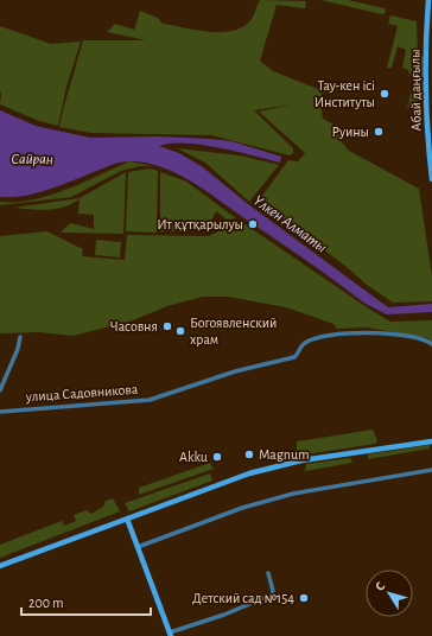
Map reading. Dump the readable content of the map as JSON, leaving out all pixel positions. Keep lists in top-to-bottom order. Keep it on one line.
{"streets":{"main road":["Абай даңғылы"],"street":["улица Садовникова"]},"water":["Сайран","Үлкен Алматы"],"places":["Тау-кен ісі Институты","Руины","Ит құтқарылуы","Часовня","Богоявленский храм","Magnum","Akku","Детский сад №154"],"scale_bar":"200 m","north":"top left"}
